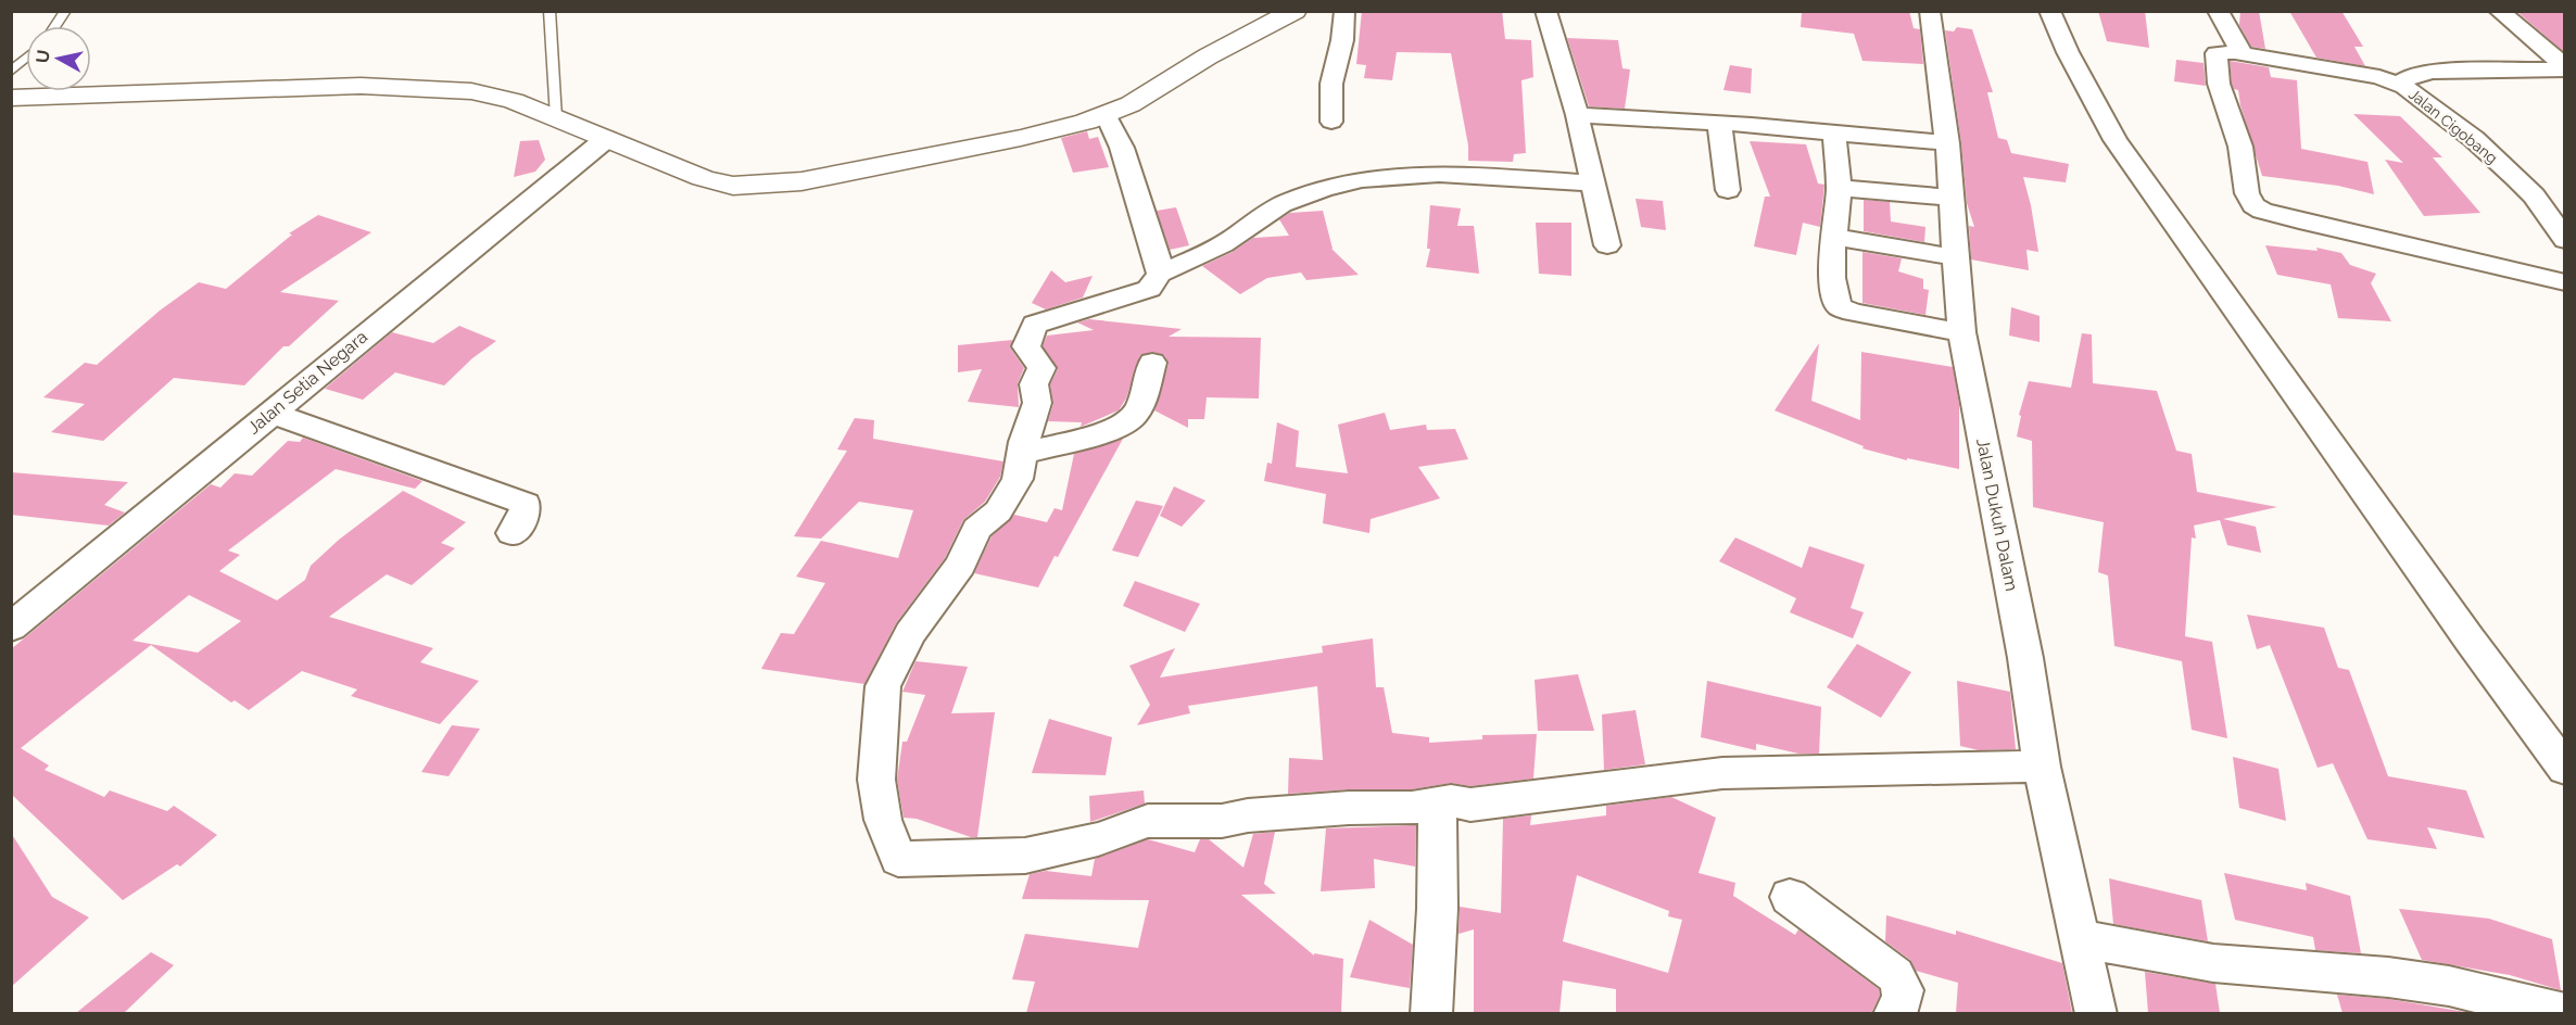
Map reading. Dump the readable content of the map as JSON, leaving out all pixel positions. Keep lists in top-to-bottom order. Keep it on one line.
{"streets":{"street":["Jalan Cigobang","Jalan Setia Negara","Jalan Dukuh Dalam"]},"north":"left"}
